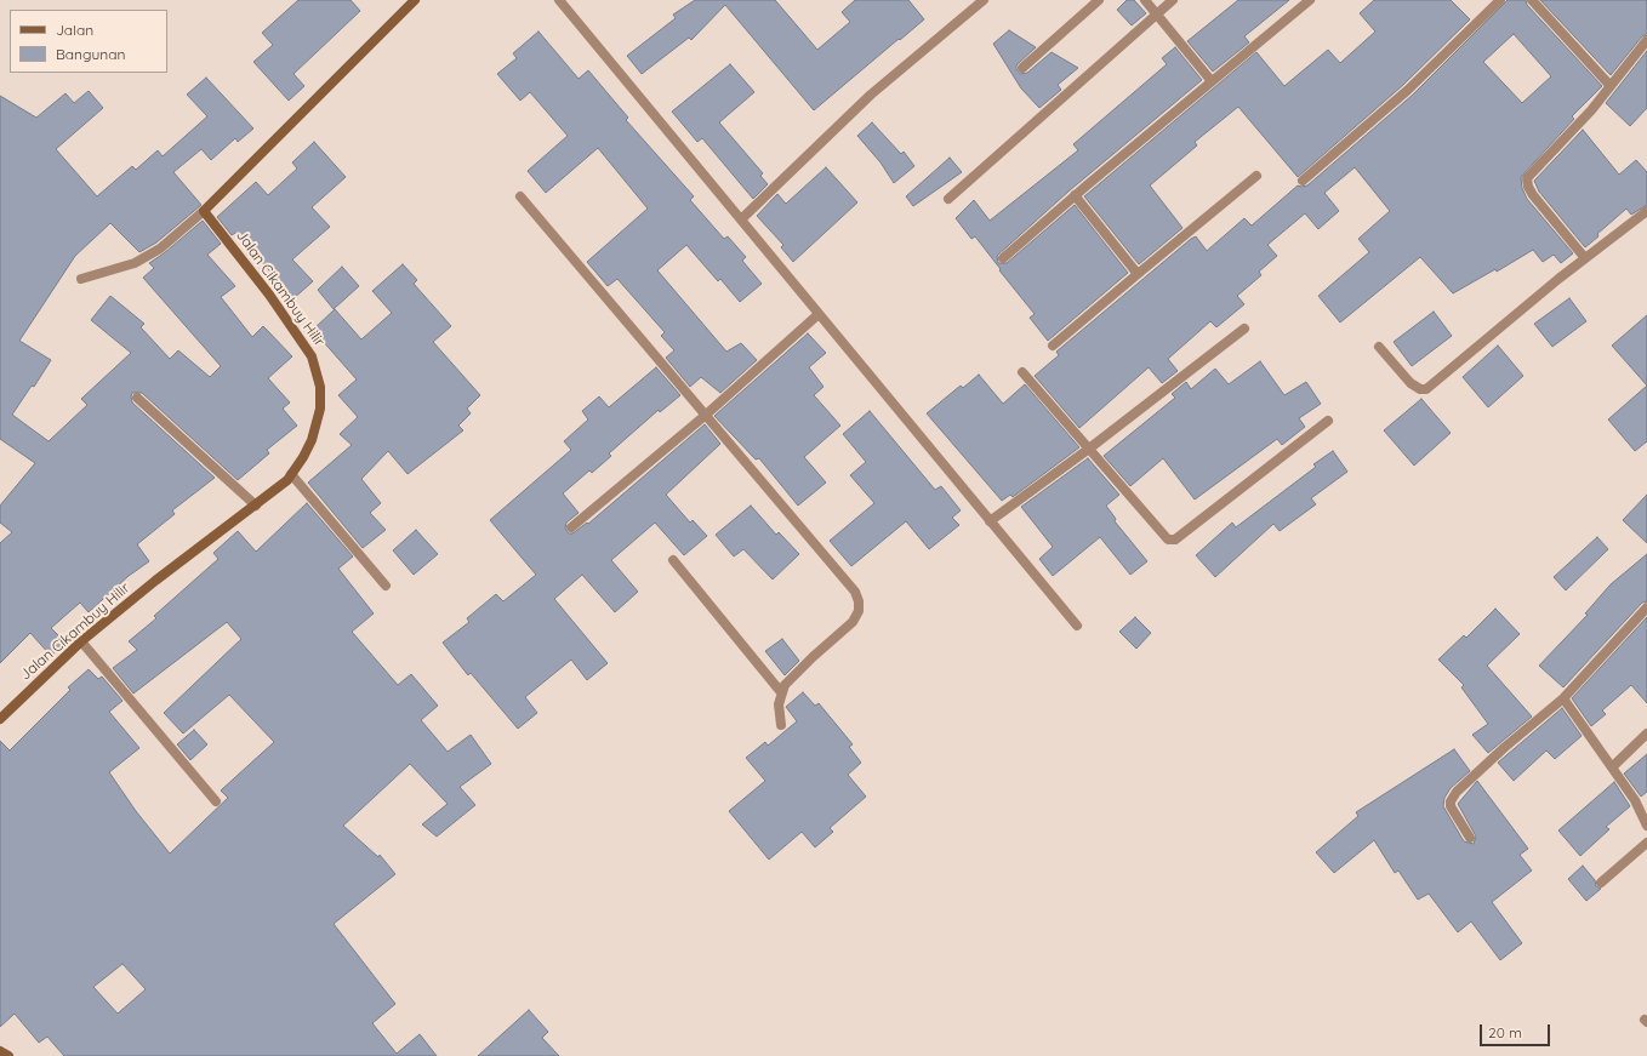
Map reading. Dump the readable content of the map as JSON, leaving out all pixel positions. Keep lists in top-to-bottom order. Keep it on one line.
{"streets":{"street":["Jalan Cikambuy Hilir"]},"legend":["Jalan","Bangunan"],"scale_bar":"20 m"}
